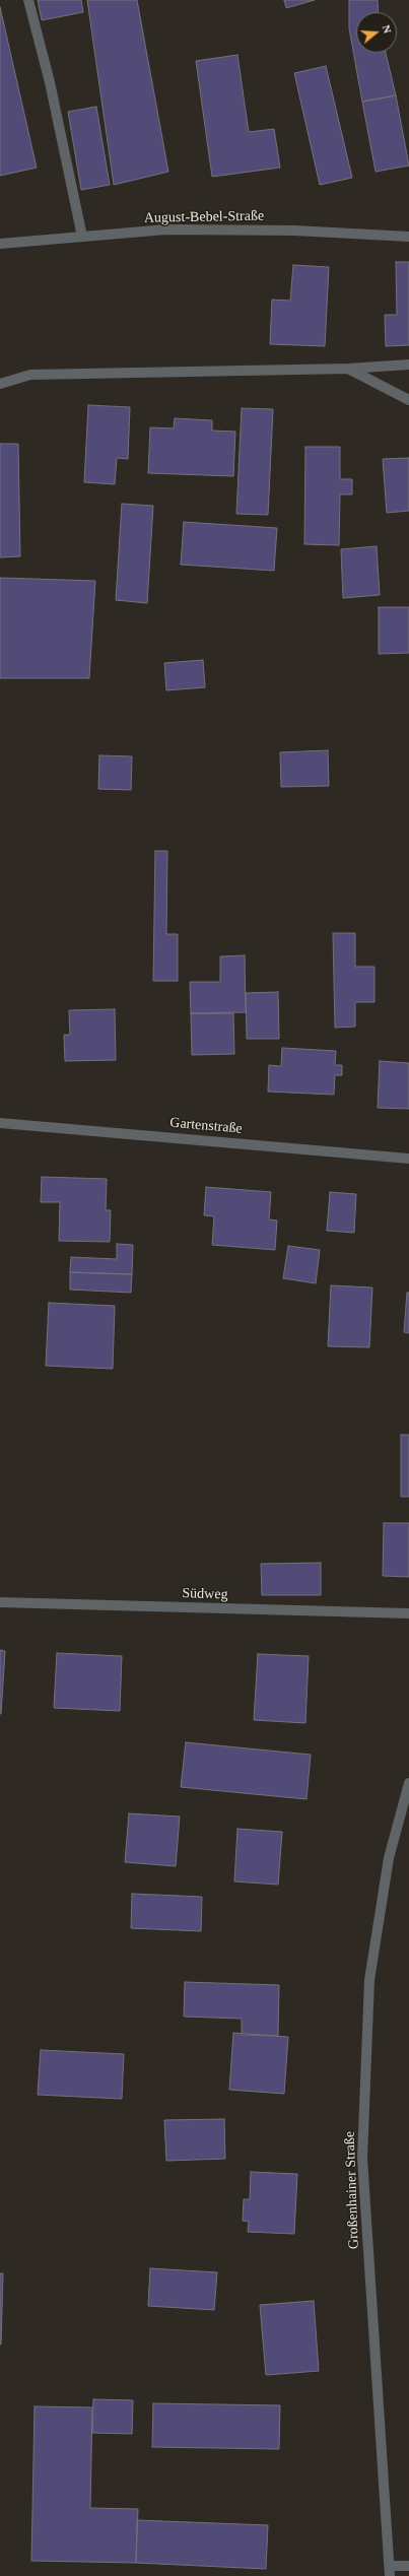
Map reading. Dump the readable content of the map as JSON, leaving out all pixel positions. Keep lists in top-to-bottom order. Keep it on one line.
{"streets":{"street":["August-Bebel-Straße","Gartenstraße","Südweg","Großenhainer Straße"]},"north":"right"}
